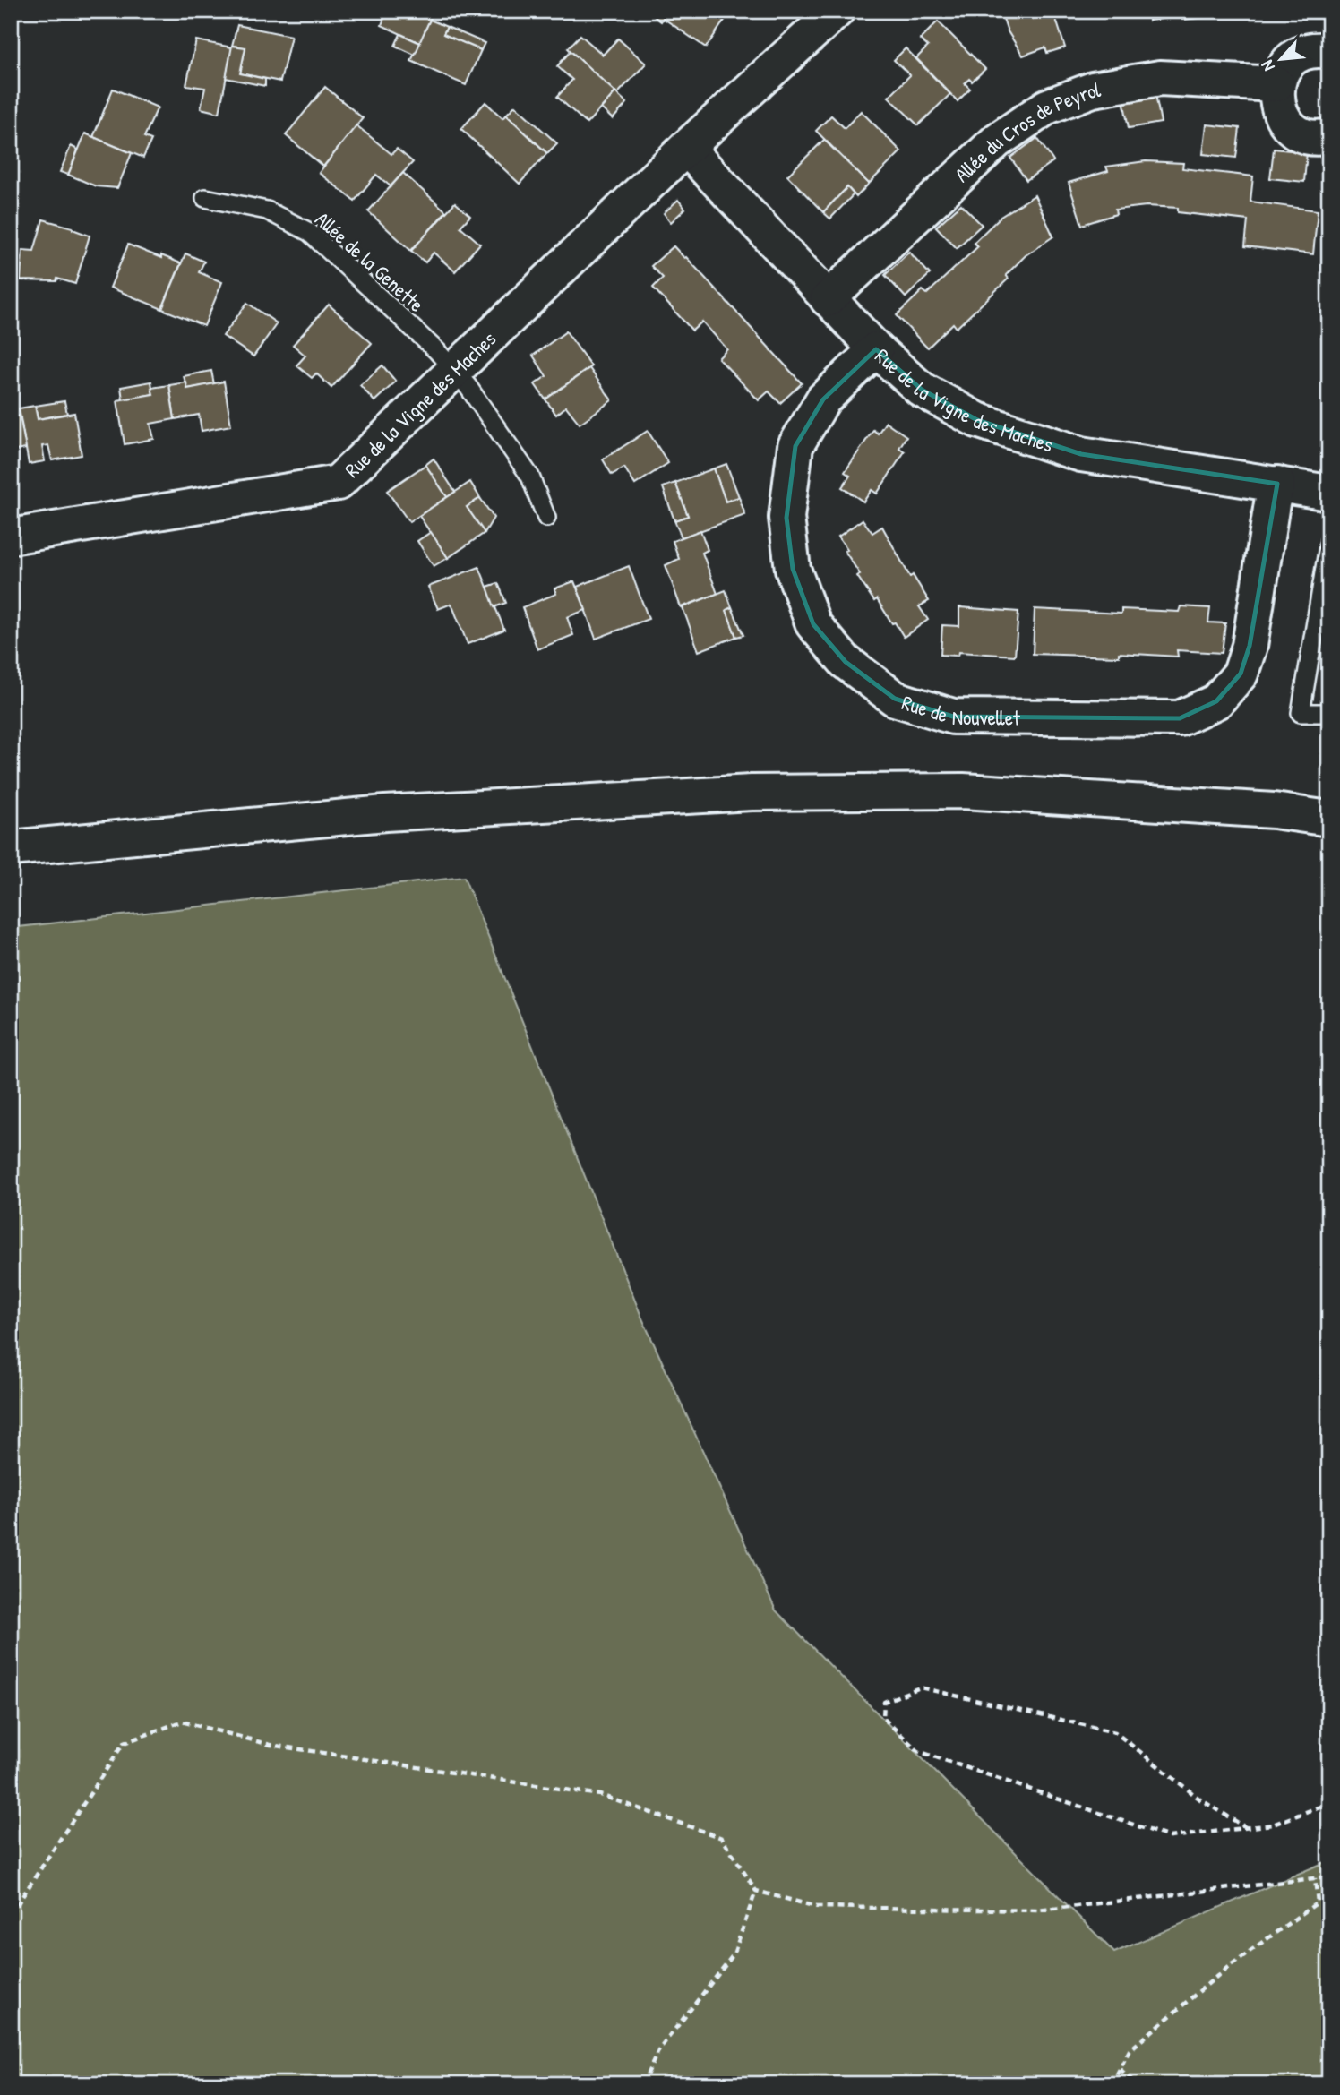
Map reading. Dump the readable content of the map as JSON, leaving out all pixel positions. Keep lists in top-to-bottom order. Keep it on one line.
{"streets":{"street":["Allée du Cros de Peyrol","Rue de la Vigne des Maches","Rue de Nouvellet"],"lane":["Allée de la Genette"]},"crossings":[["Allée du Cros de Peyrol","Rue de la Vigne des Maches"],["Allée de la Genette","Rue de la Vigne des Maches"],["Rue de la Vigne des Maches","Rue de Nouvellet"]],"north":"bottom left"}
